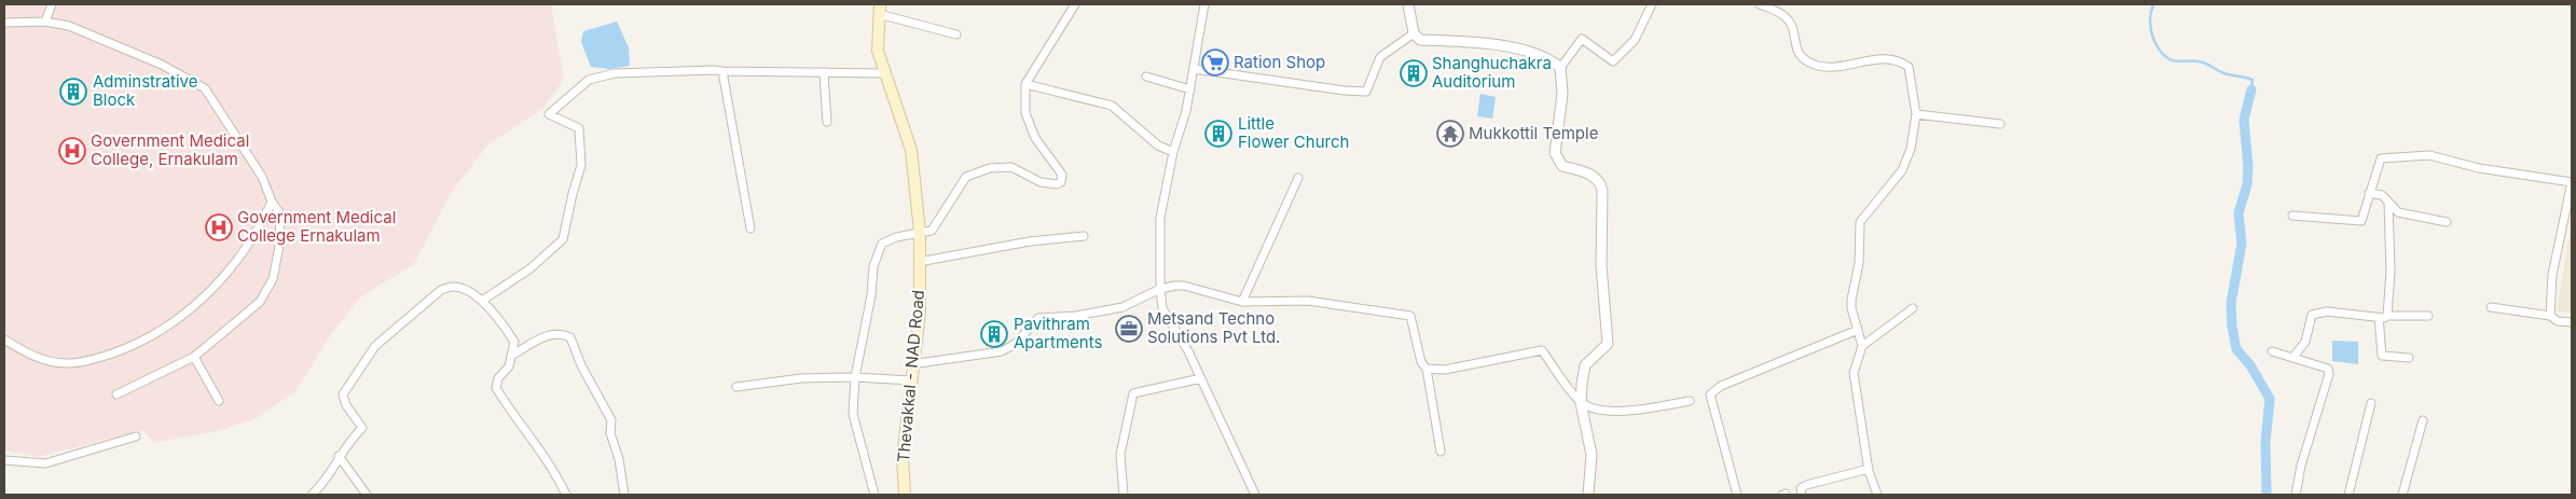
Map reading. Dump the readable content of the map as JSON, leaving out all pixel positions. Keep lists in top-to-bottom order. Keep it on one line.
{"streets":{"main road":["Thevakkal - NAD Road"]},"places":{"supermarket":["Ration Shop"],"building":["Shanghuchakra Auditorium","Adminstrative Block","Little Flower Church","Pavithram Apartments"],"temple":["Mukkottil Temple"],"hospital":["Government Medical College, Ernakulam","Government Medical College Ernakulam"],"office":["Metsand Techno Solutions Pvt Ltd."]}}
